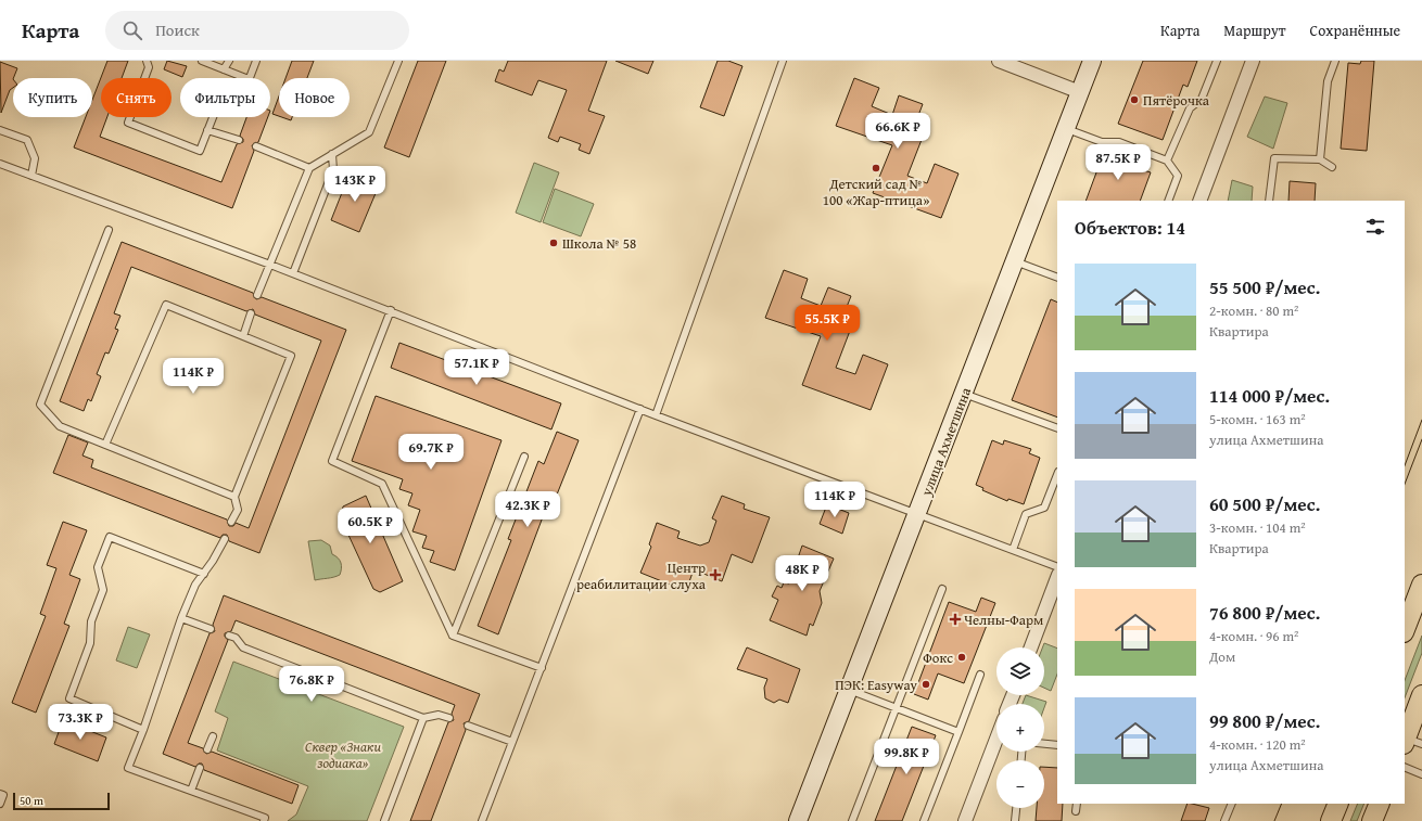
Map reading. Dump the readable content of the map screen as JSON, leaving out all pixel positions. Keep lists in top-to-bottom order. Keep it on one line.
{"streets":{"street":["улица Ахметшина"]},"parks":["Сквер «Знаки зодиака»"],"places":{"other":["Пятёрочка","Детский сад № 100 «Жар-птица»","Школа № 58","Фокс","ПЭК: Easyway"],"health":["Центр реабилитации слуха","Челны-Фарм"]},"scale_bar":"50 m","page":{"header":"Карта","search":"Поиск","nav":["Карта","Маршрут","Сохранённые"],"chip":["Купить","Снять","Фильтры","Новое"],"price":["66.6K ₽","87.5K ₽","143K ₽","55.5K ₽","57.1K ₽","114K ₽","69.7K ₽","114K ₽","42.3K ₽","60.5K ₽","48K ₽","76.8K ₽","73.3K ₽","99.8K ₽"],"heading":"Объектов: 14","list":[{"name":"55 500 ₽/мес.","note":"2-комн. · 80 m² · Квартира"},{"name":"114 000 ₽/мес.","note":"5-комн. · 163 m² · улица Ахметшина"},{"name":"60 500 ₽/мес.","note":"3-комн. · 104 m² · Квартира"},{"name":"76 800 ₽/мес.","note":"4-комн. · 96 m² · Дом"},{"name":"99 800 ₽/мес.","note":"4-комн. · 120 m² · улица Ахметшина"}],"map_buttons":["+","−"],"scale":"50 m"}}
